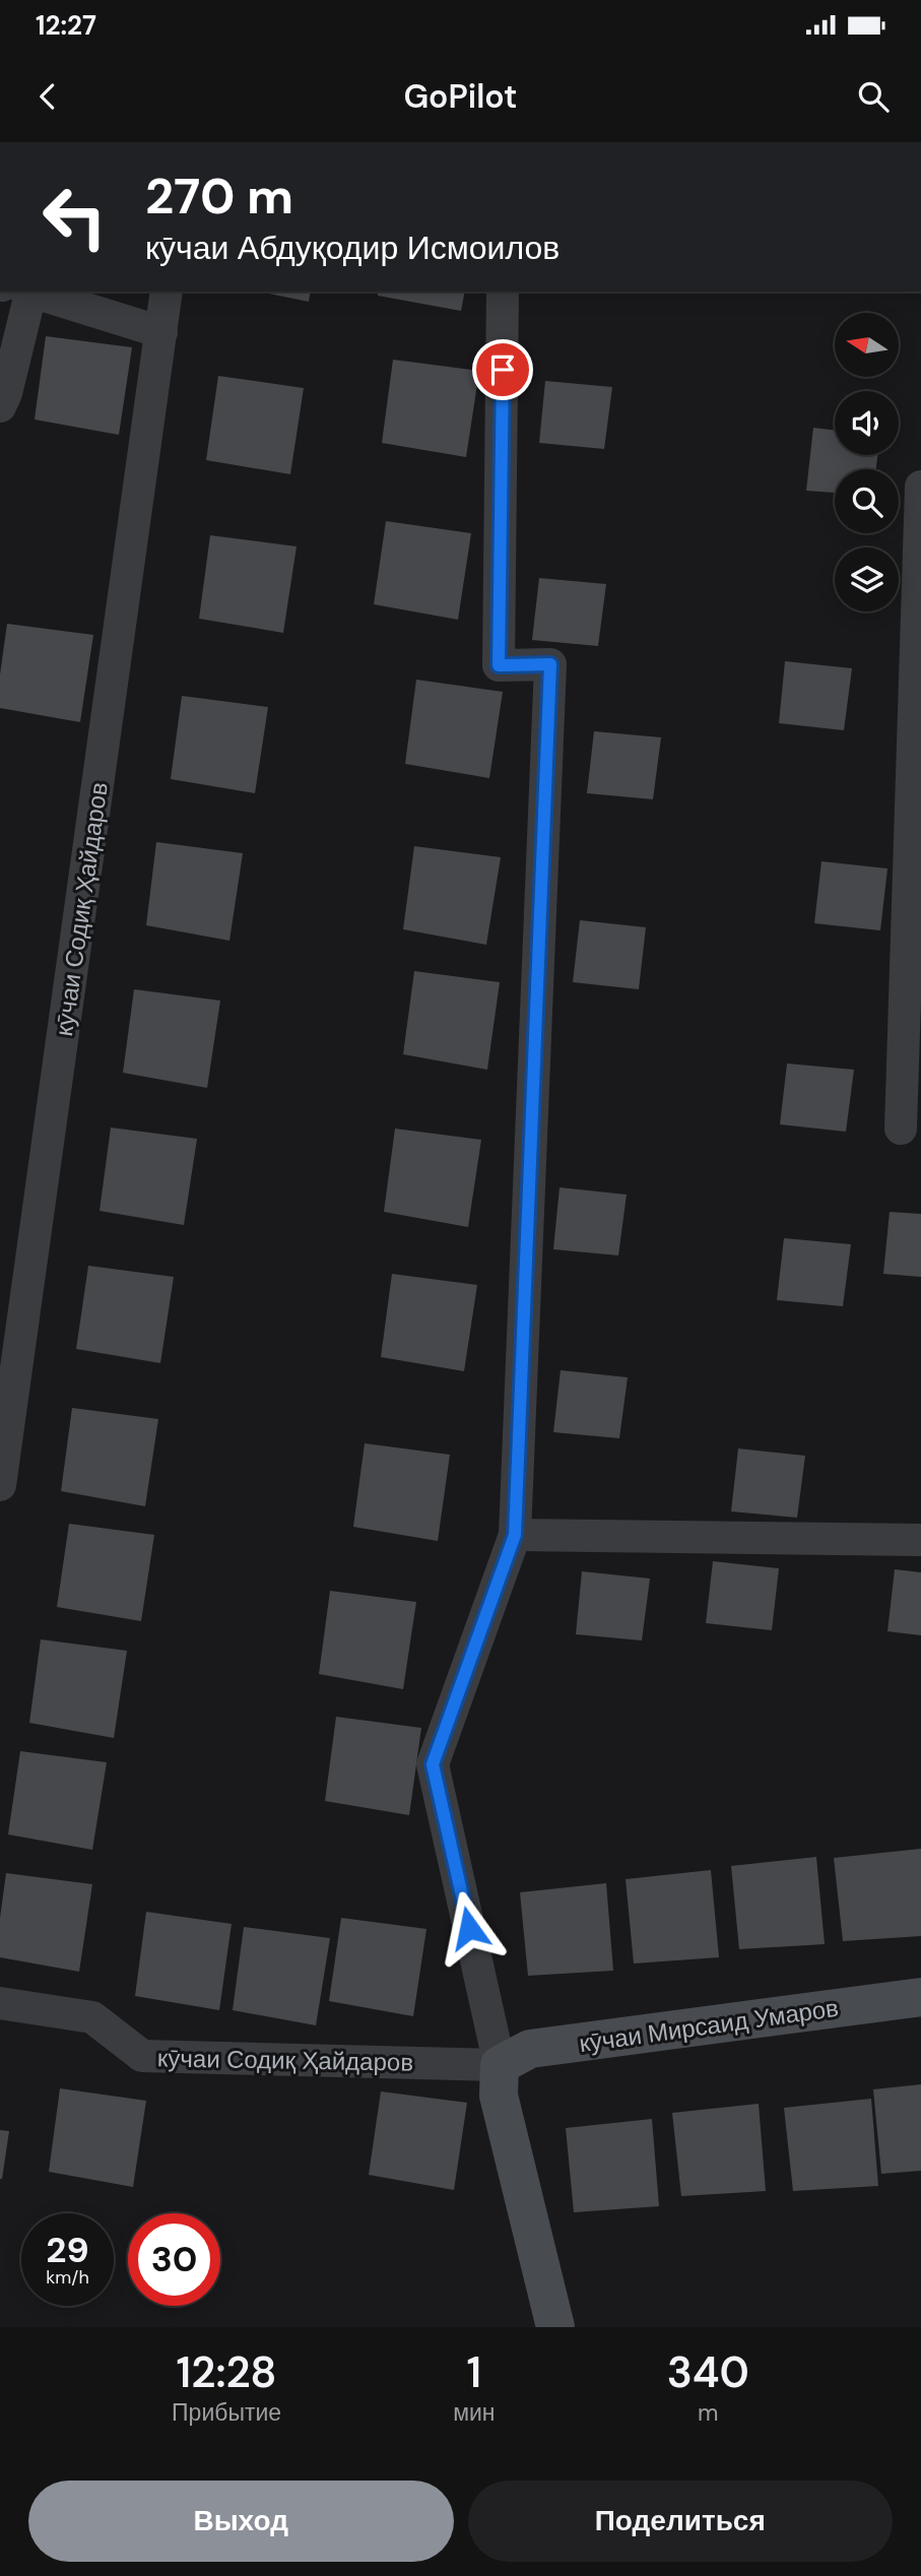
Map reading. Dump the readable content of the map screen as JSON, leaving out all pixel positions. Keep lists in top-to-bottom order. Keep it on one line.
{"streets":{"street":["кӯчаи Содиқ Ҳайдаров","кӯчаи Мирсаид Умаров"]},"crossings":[["кӯчаи Содиқ Ҳайдаров","кӯчаи Мирсаид Умаров"]],"north":"left","page":{"status":"12:27","header":"GoPilot","turn":["270 m","кӯчаи Абдуқодир Исмоилов"],"speed":"29 km/h","limit":"30","eta":["12:28","Прибытие","1","мин","340","m"],"buttons":["Выход","Поделиться"]}}
